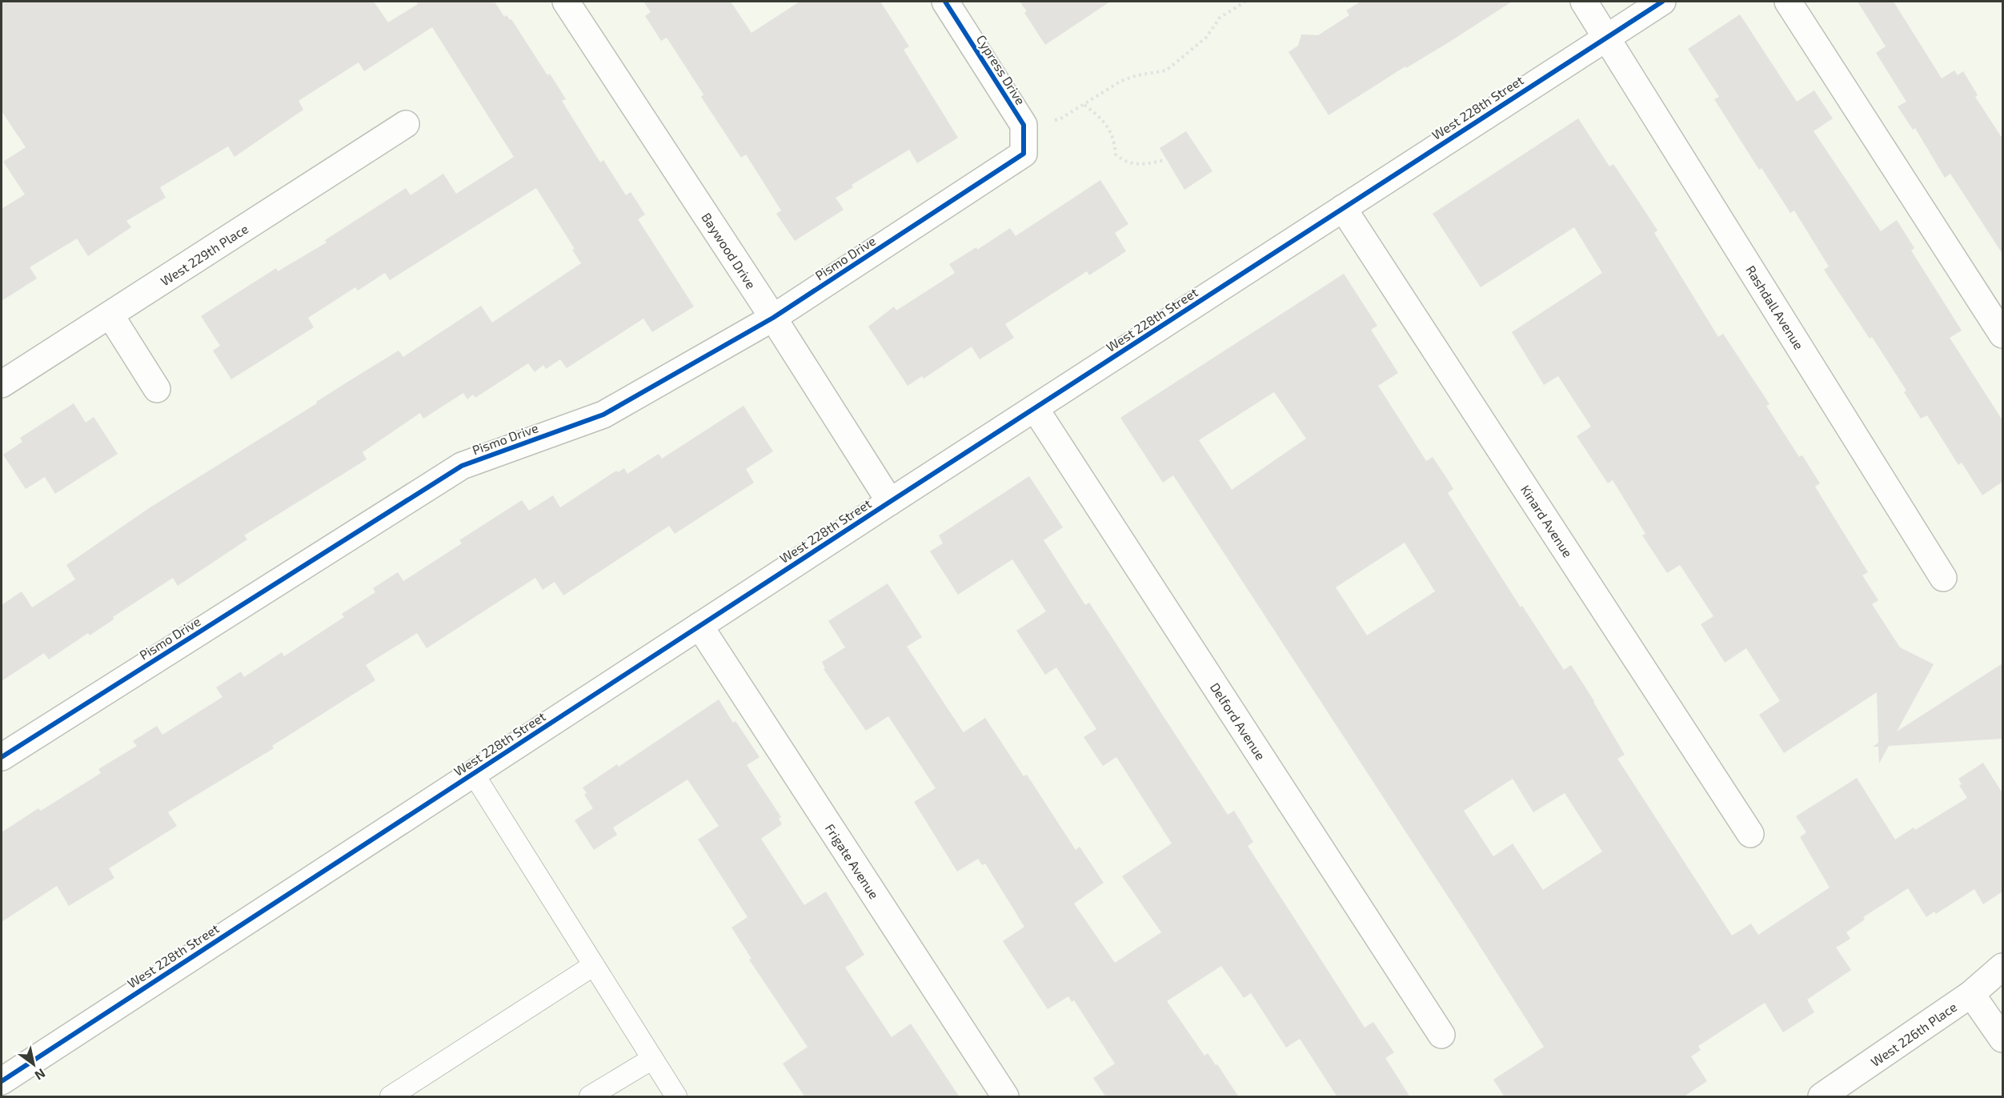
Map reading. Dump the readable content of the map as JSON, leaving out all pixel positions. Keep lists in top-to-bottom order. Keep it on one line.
{"streets":{"street":["Cypress Drive","West 228th Street","Baywood Drive","West 229th Place","Pismo Drive","Rashdall Avenue","Kinard Avenue","Delford Avenue","Frigate Avenue","West 226th Place"]},"crossings":[["Cypress Drive","Pismo Drive"],["West 228th Street","Baywood Drive"],["West 228th Street","Rashdall Avenue"],["West 228th Street","Kinard Avenue"],["West 228th Street","Delford Avenue"],["West 228th Street","Frigate Avenue"],["Baywood Drive","Pismo Drive"]],"north":"bottom right"}
